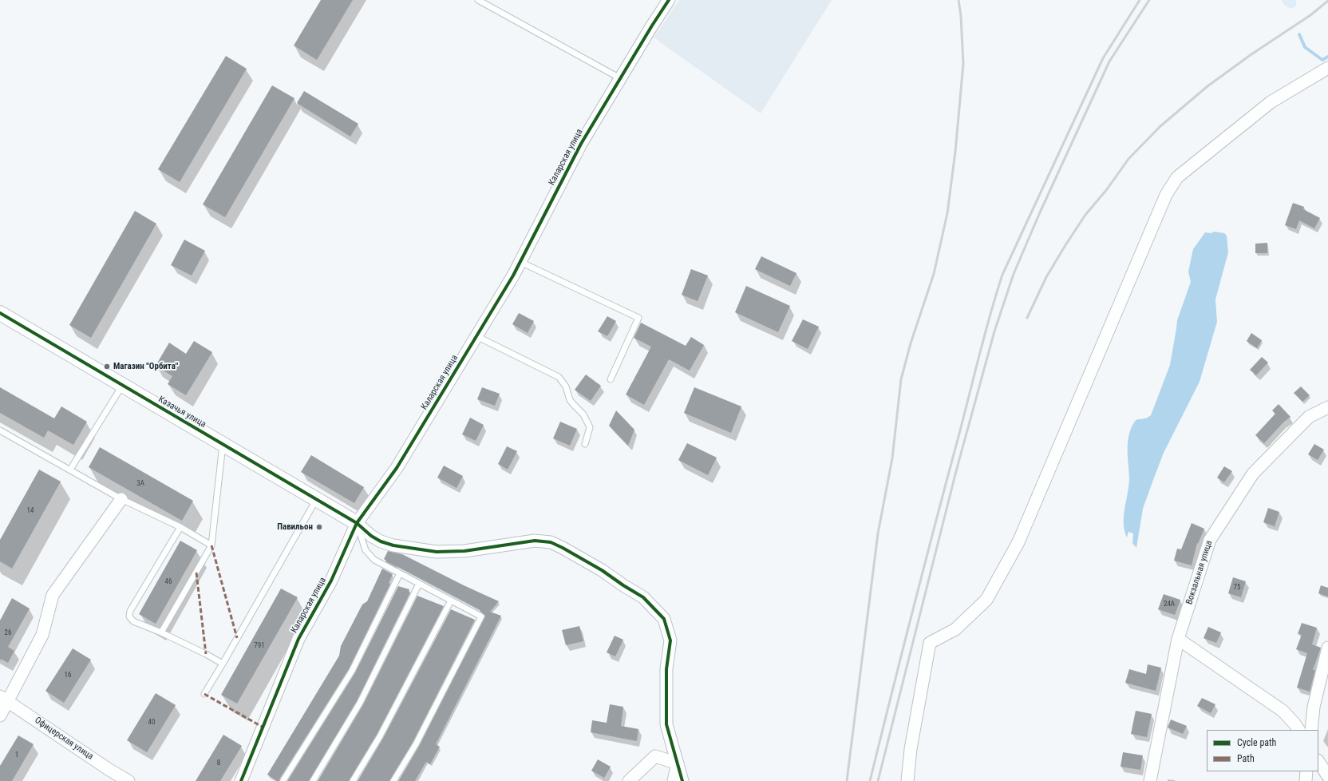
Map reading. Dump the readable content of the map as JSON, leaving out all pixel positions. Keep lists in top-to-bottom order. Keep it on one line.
{"streets":{"street":["Каларская улица","Казачья улица","Вокзальная улица","Офицерская улица"]},"crossings":[["Каларская улица","Казачья улица"]],"places":["Магазин \"Орбита\"","Павильон"],"house_numbers":["3А","14","46","75","24А","26","791","16","40","1","8"],"legend":["Cycle path","Path"]}
